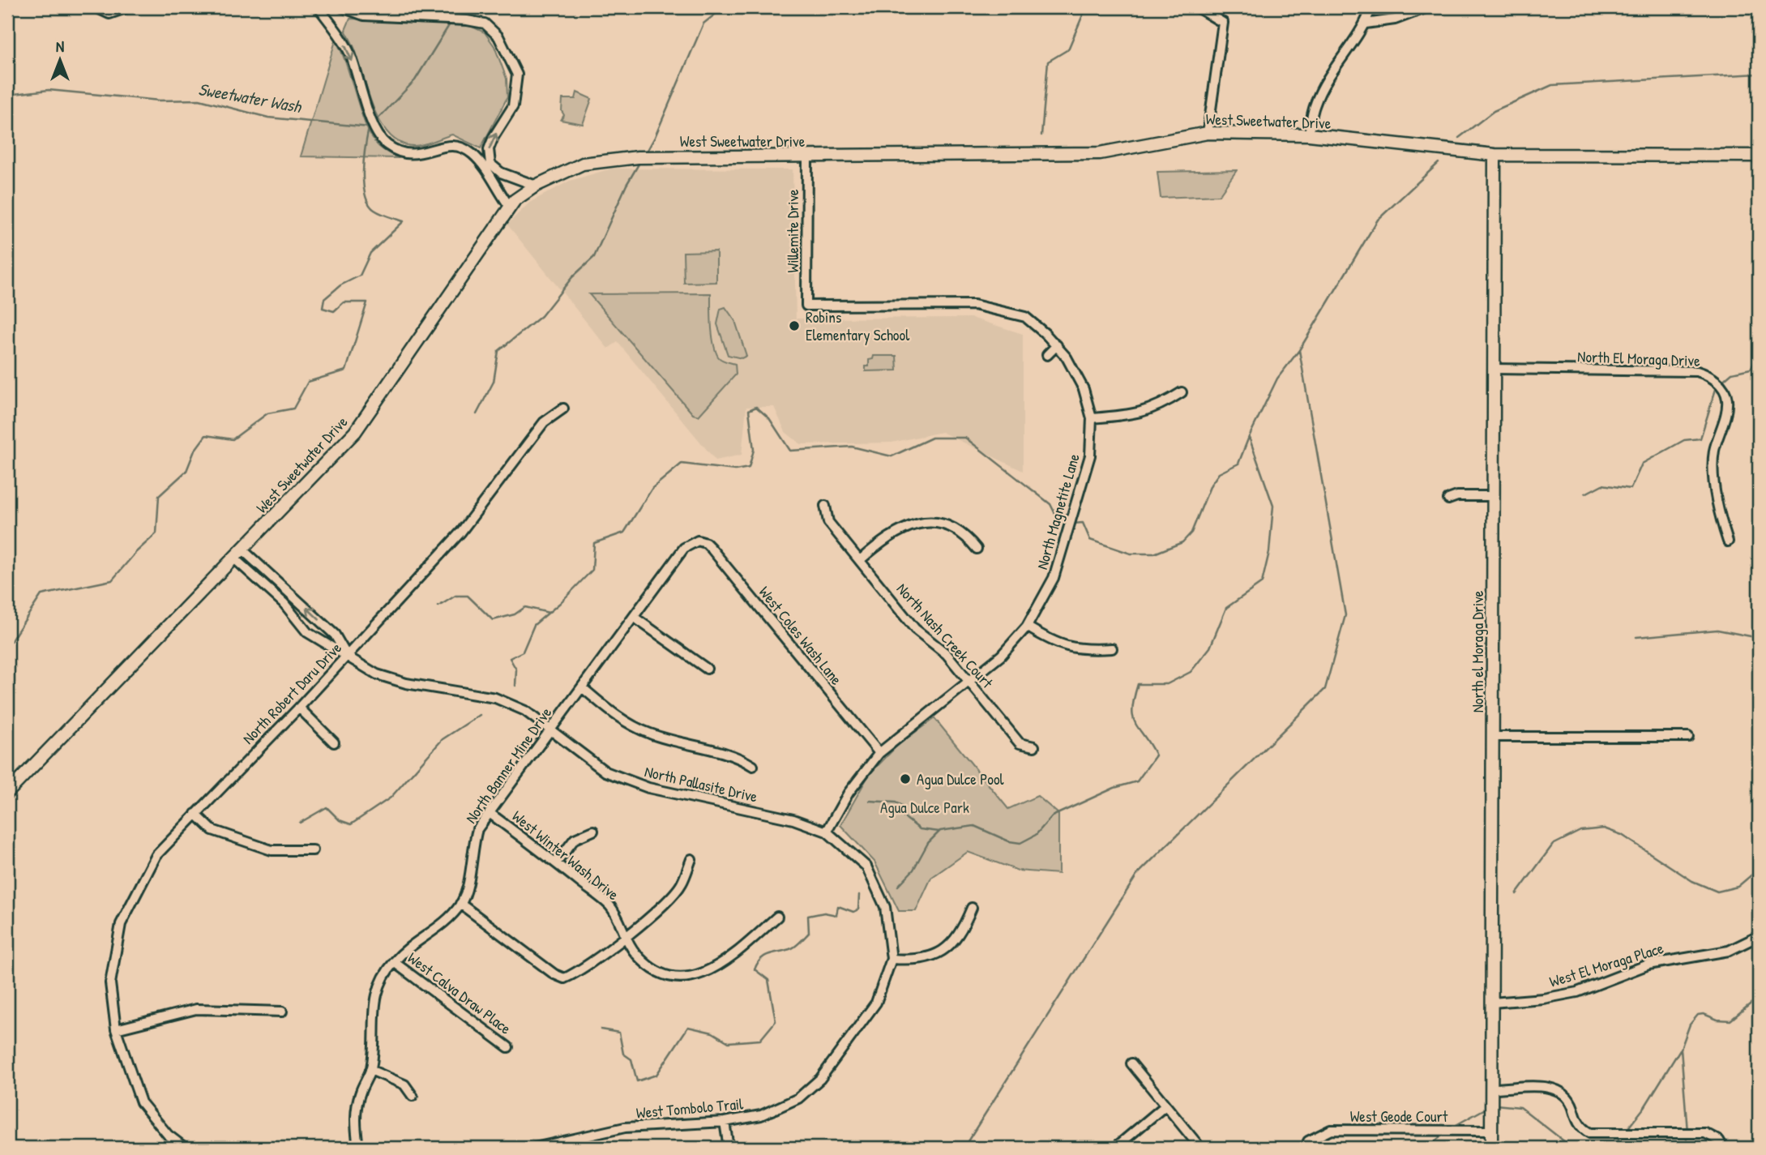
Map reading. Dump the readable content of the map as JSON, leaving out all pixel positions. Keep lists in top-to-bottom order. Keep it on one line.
{"streets":{"street":["West Sweetwater Drive","Willemite Drive","North El Moraga Drive","North Magnetite Lane","West Coles Wash Lane","North Nash Creek Court","North el Moraga Drive","North Robert Daru Drive","North Banner Mine Drive","North Pallasite Drive","West Winter Wash Drive","West El Moraga Place","West Calva Draw Place","West Tombolo Trail","West Geode Court"]},"crossings":[["West Sweetwater Drive","Willemite Drive"],["West Sweetwater Drive","North el Moraga Drive"],["West Sweetwater Drive","North Pallasite Drive"],["Willemite Drive","North Magnetite Lane"],["North El Moraga Drive","North el Moraga Drive"],["North Magnetite Lane","West Coles Wash Lane"],["North Magnetite Lane","North Nash Creek Court"],["North Magnetite Lane","North Pallasite Drive"],["North Magnetite Lane","West Tombolo Trail"],["West Coles Wash Lane","North Banner Mine Drive"],["North el Moraga Drive","West El Moraga Place"],["North el Moraga Drive","West Geode Court"],["North Robert Daru Drive","North Pallasite Drive"],["North Banner Mine Drive","North Pallasite Drive"],["North Banner Mine Drive","West Winter Wash Drive"],["North Banner Mine Drive","West Calva Draw Place"],["North Pallasite Drive","West Tombolo Trail"]],"water":["Sweetwater Wash"],"parks":["Agua Dulce Park"],"places":["Robins Elementary School","Agua Dulce Pool"],"north":"top"}
